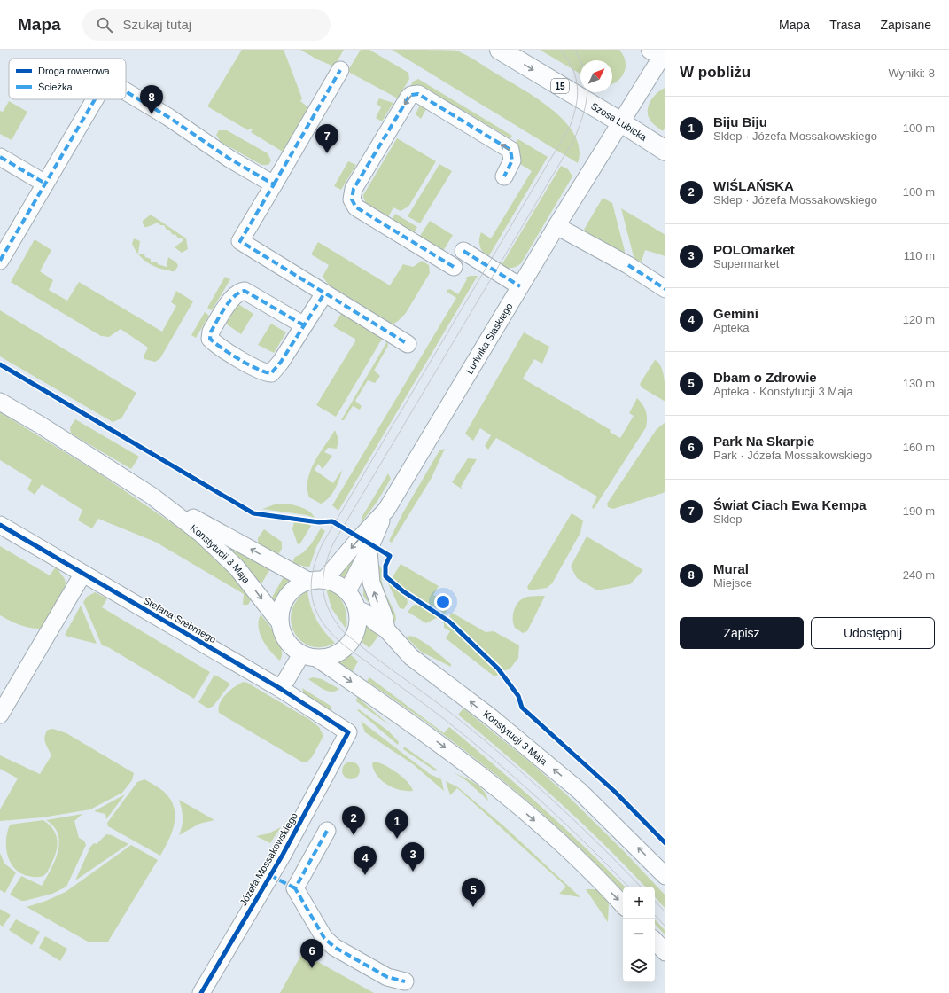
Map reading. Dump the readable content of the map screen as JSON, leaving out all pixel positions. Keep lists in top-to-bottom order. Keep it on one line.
{"streets":{"main road":["15","Szosa Lubicka"],"street":["Ludwika Ślaskiego","Konstytucji 3 Maja","Stefana Srebrnego","Józefa Mossakowskiego"]},"crossings":[["Szosa Lubicka","Ludwika Ślaskiego"],["Ludwika Ślaskiego","Konstytucji 3 Maja"],["Stefana Srebrnego","Józefa Mossakowskiego"]],"one_way":["Szosa Lubicka"],"legend":["Droga rowerowa","Ścieżka"],"north":"top right","page":{"header":"Mapa","search":"Szukaj tutaj","nav":["Mapa","Trasa","Zapisane"],"heading":["W pobliżu","Wyniki: 8"],"pins":["8","7","2","1","3","4","5","6"],"list":[{"mark":"1","name":"Biju Biju","note":"Sklep · Józefa Mossakowskiego","value":"100 m"},{"mark":"2","name":"WIŚLAŃSKA","note":"Sklep · Józefa Mossakowskiego","value":"100 m"},{"mark":"3","name":"POLOmarket","note":"Supermarket","value":"110 m"},{"mark":"4","name":"Gemini","note":"Apteka","value":"120 m"},{"mark":"5","name":"Dbam o Zdrowie","note":"Apteka · Konstytucji 3 Maja","value":"130 m"},{"mark":"6","name":"Park Na Skarpie","note":"Park · Józefa Mossakowskiego","value":"160 m"},{"mark":"7","name":"Świat Ciach Ewa Kempa","note":"Sklep","value":"190 m"},{"mark":"8","name":"Mural","note":"Miejsce","value":"240 m"}],"buttons":["Zapisz","Udostępnij"],"map_buttons":["+","−"]}}
